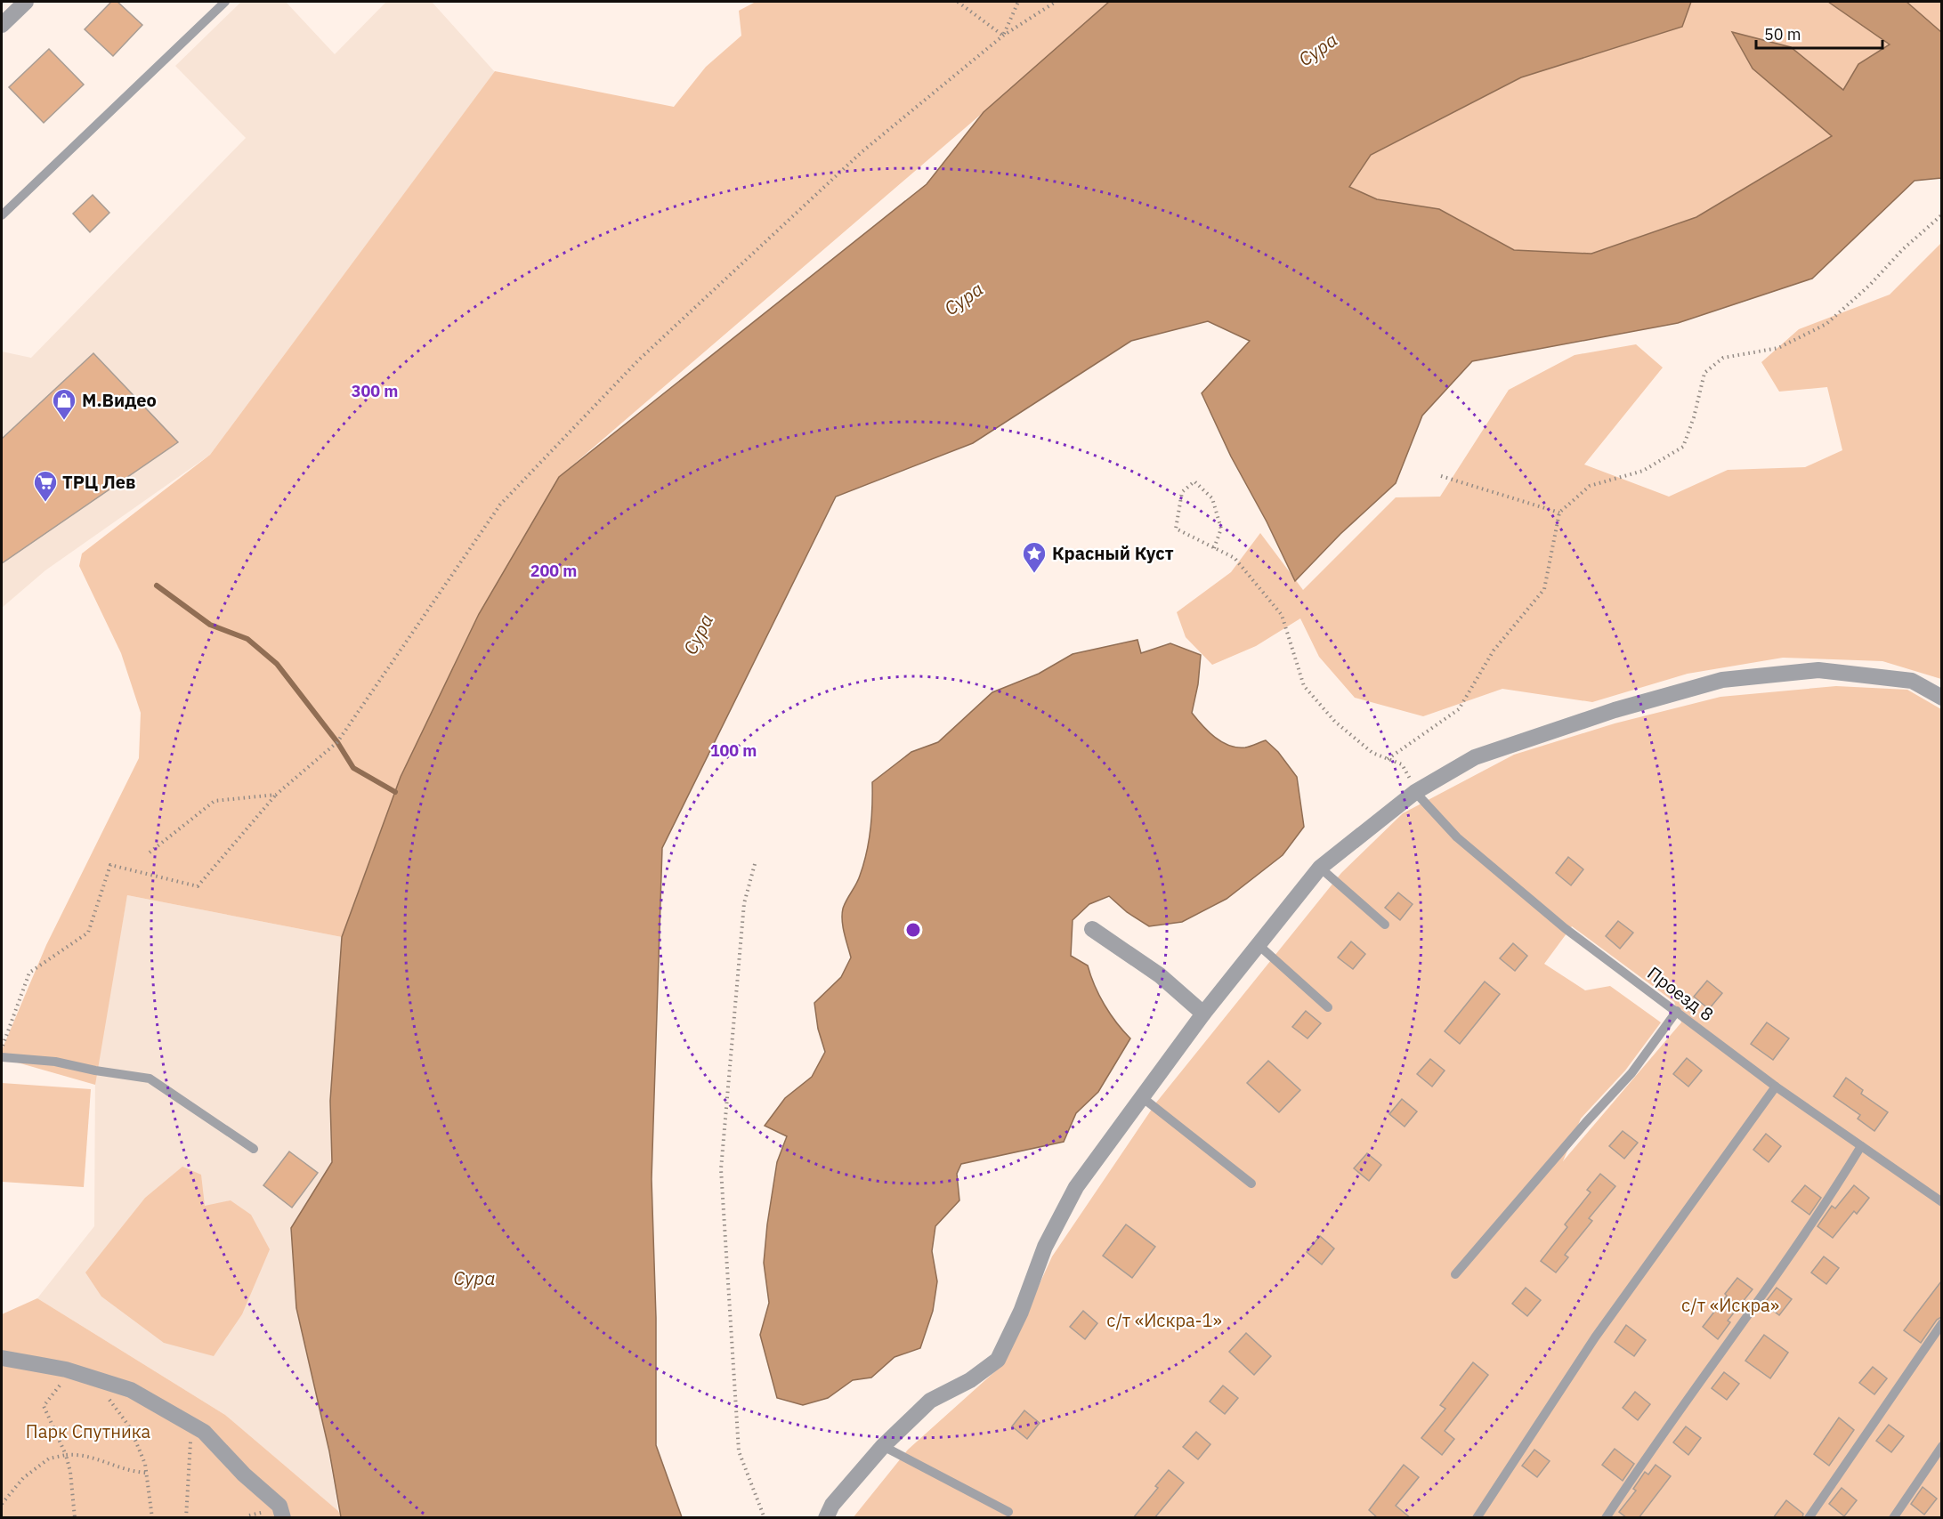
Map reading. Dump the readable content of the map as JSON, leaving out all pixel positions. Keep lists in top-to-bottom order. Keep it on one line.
{"streets":{"lane":["Проезд 8"]},"water":["Сура"],"parks":["с/т «Искра»","с/т «Искра-1»","Парк Спутника"],"places":{"shop":["М.Видео"],"supermarket":["ТРЦ Лев"],"place":["Красный Куст"]},"scale_bar":"50 m","rings":["300 m","200 m","100 m"]}
